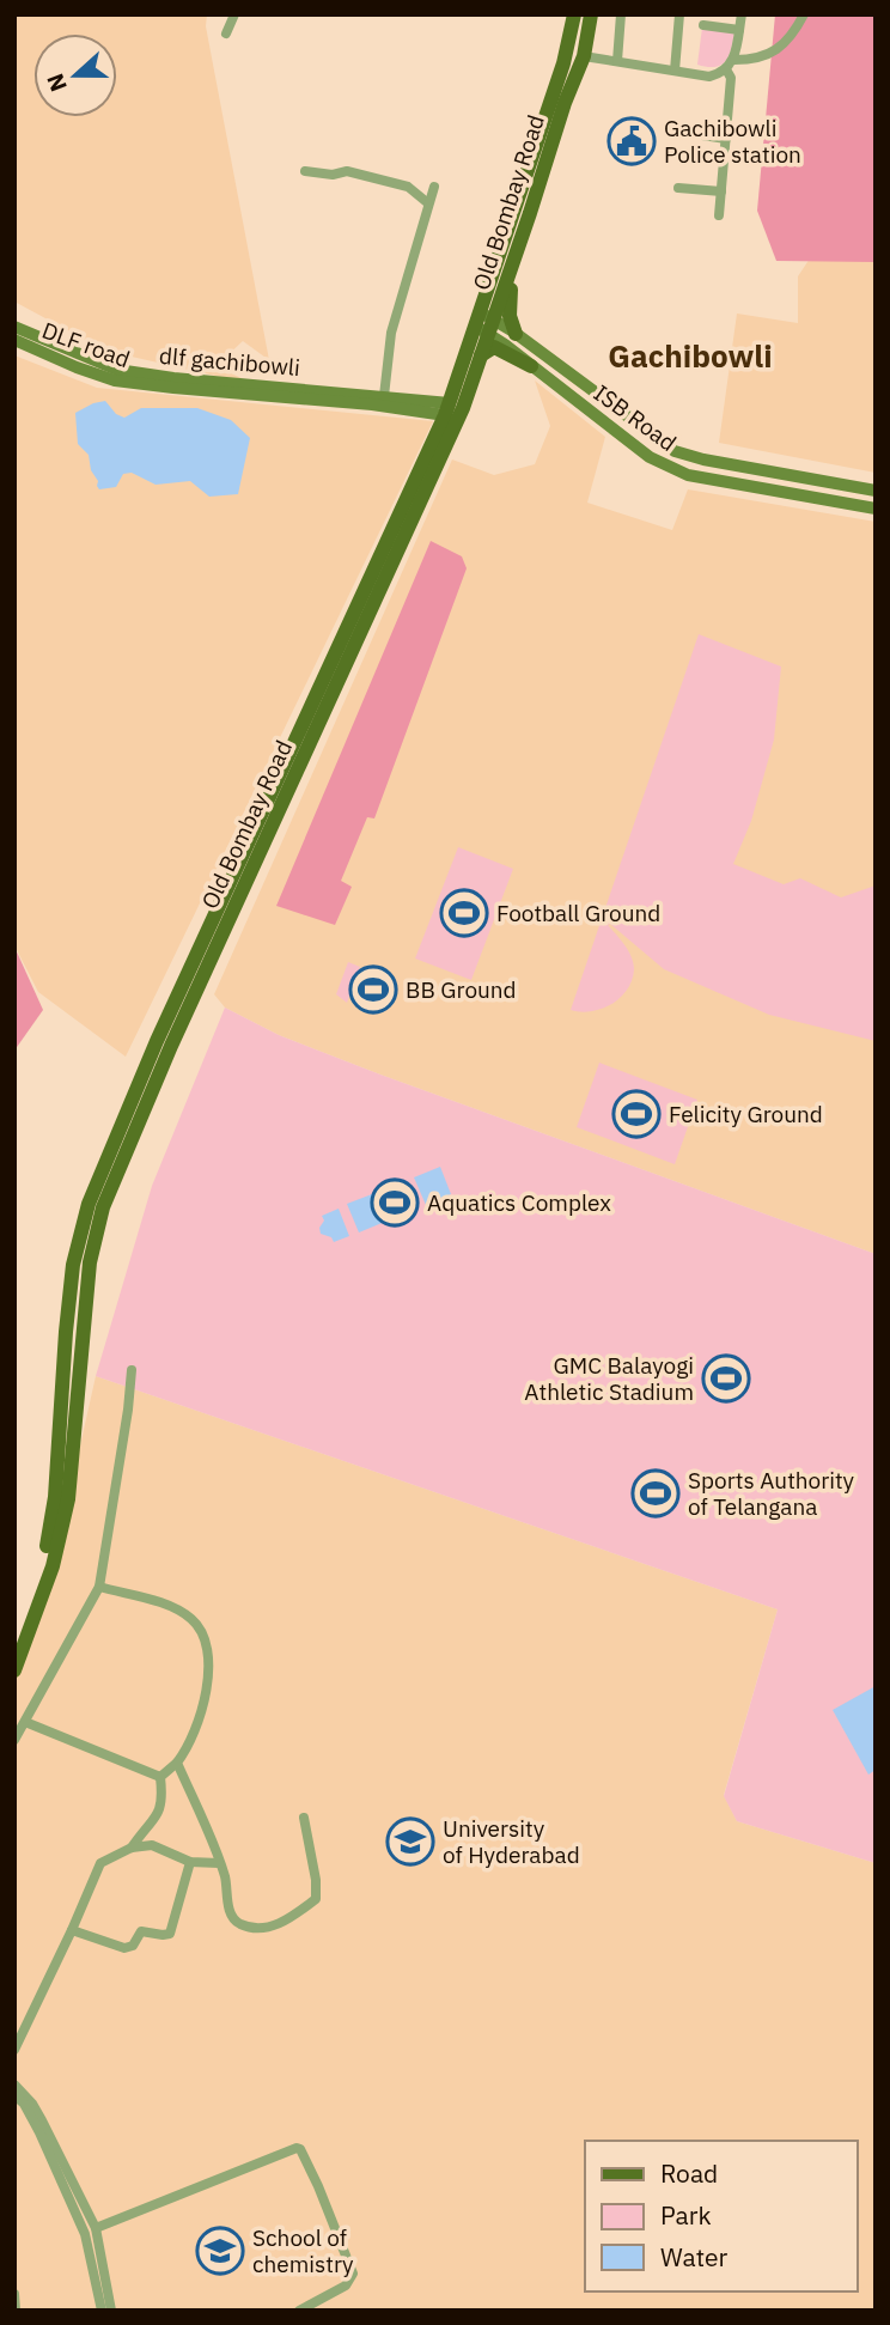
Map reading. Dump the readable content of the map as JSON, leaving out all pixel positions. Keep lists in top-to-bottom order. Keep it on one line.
{"streets":{"main road":["Old Bombay Road","DLF road","dlf gachibowli","ISB Road"]},"crossings":[["Old Bombay Road","DLF road"],["Old Bombay Road","dlf gachibowli"],["Old Bombay Road","ISB Road"],["DLF road","dlf gachibowli"]],"districts":["Gachibowli"],"places":{"public building":["Gachibowli Police station"],"sports":["Football Ground","BB Ground","Felicity Ground","Aquatics Complex","GMC Balayogi Athletic Stadium","Sports Authority of Telangana"],"school or university":["University of Hyderabad","School of chemistry"]},"legend":["Road","Park","Water"],"north":"left"}
